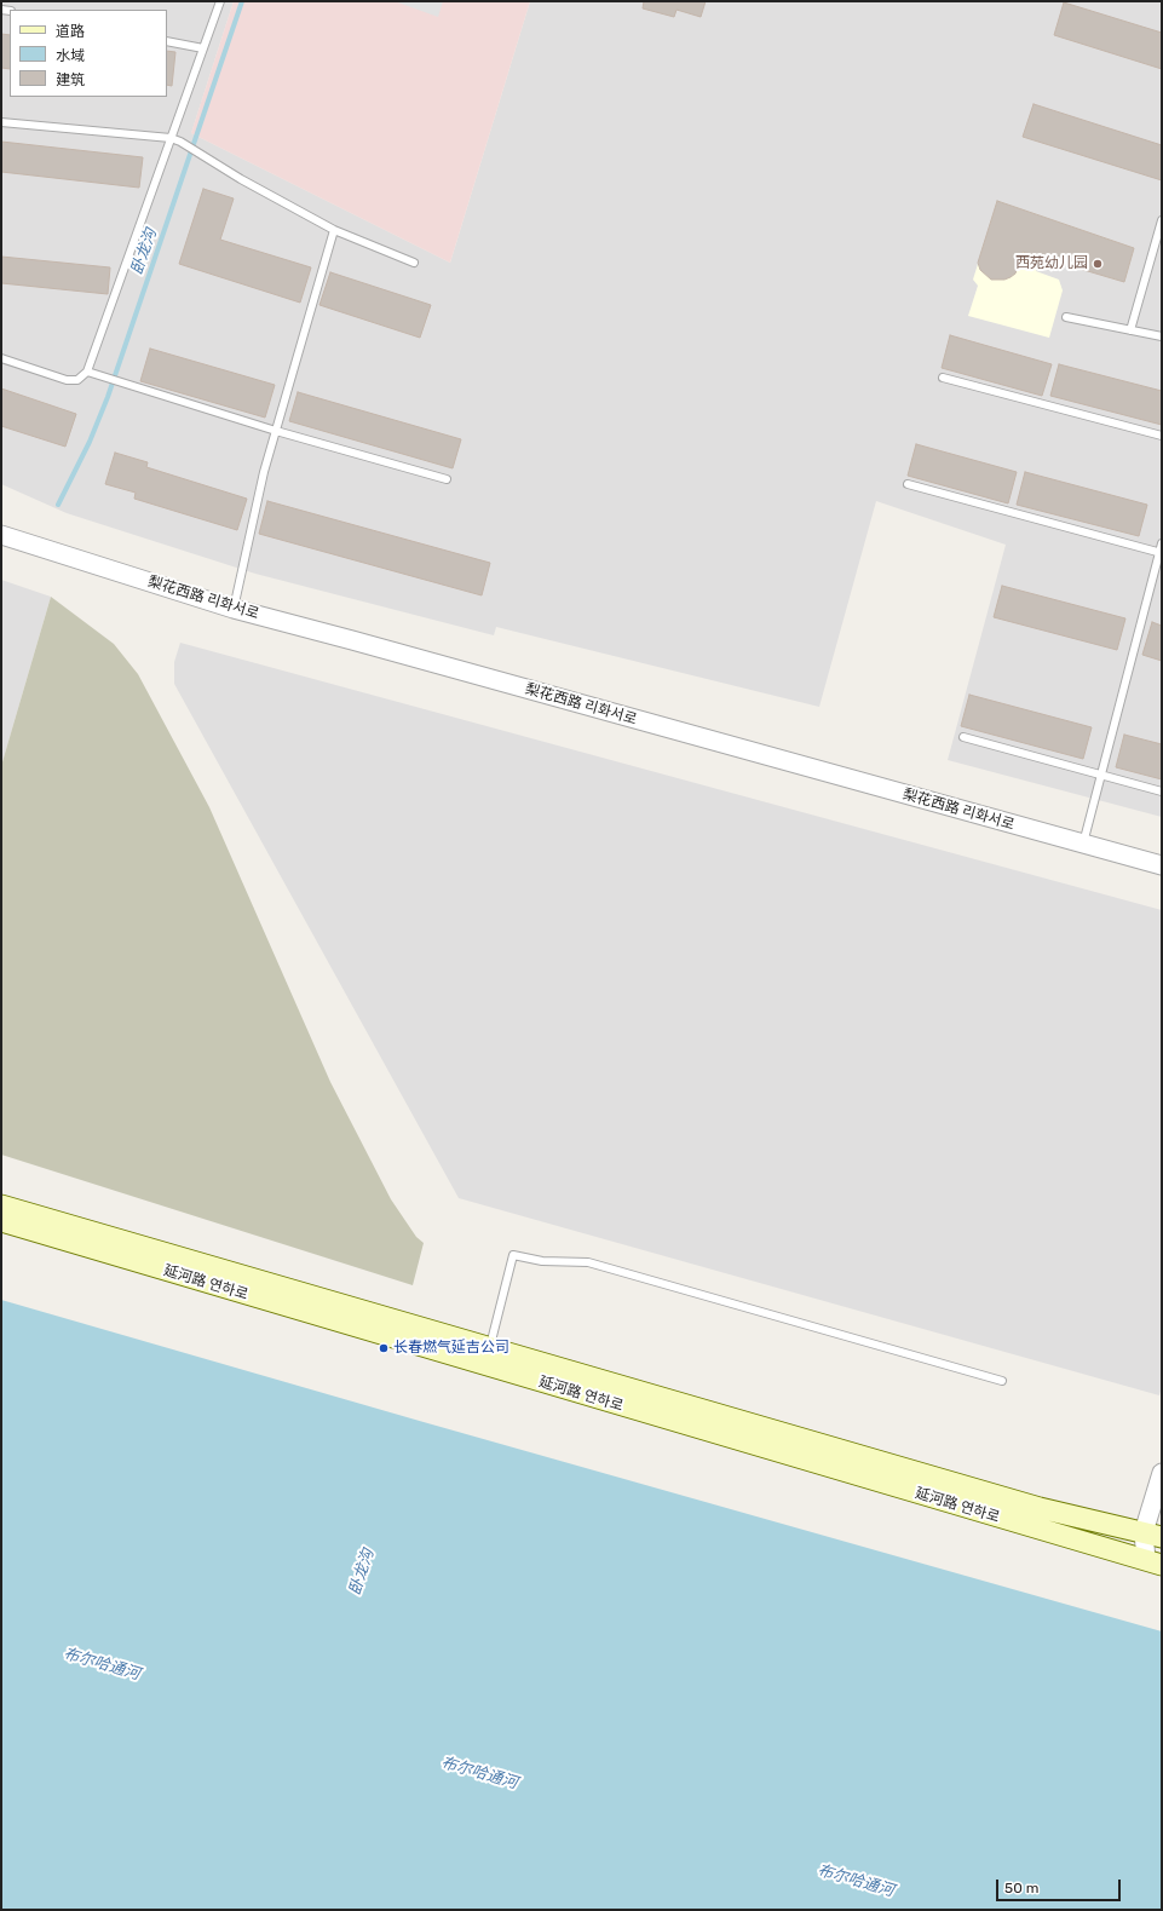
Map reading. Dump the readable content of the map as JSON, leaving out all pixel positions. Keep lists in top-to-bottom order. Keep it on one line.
{"streets":{"main road":["延河路 연하로"],"street":["梨花西路 리화서로"]},"water":["卧龙沟","布尔哈通河"],"places":["西苑幼儿园","长春燃气延吉公司"],"legend":["道路","水域","建筑"],"scale_bar":"50 m"}
